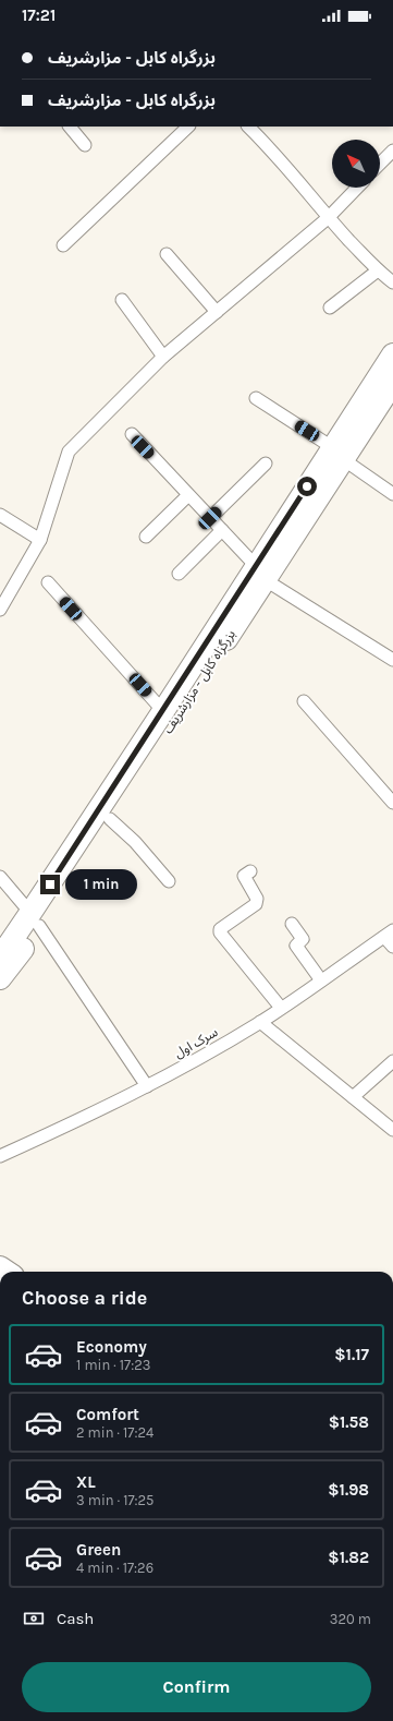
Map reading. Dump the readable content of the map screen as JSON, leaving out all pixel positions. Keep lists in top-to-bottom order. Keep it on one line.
{"streets":{"highway":["بزرگراه کابل - مزارشریف"],"street":["سرک اول"]},"north":"top left","page":{"status":"17:21","banner":["بزرگراه کابل - مزارشریف","بزرگراه کابل - مزارشریف"],"bubble":"1 min","heading":"Choose a ride","list":[{"name":"Economy","note":"1 min · 17:23","value":"$1.17"},{"name":"Comfort","note":"2 min · 17:24","value":"$1.58"},{"name":"XL","note":"3 min · 17:25","value":"$1.98"},{"name":"Green","note":"4 min · 17:26","value":"$1.82"}],"pay":["Cash","320 m"],"buttons":"Confirm"}}
